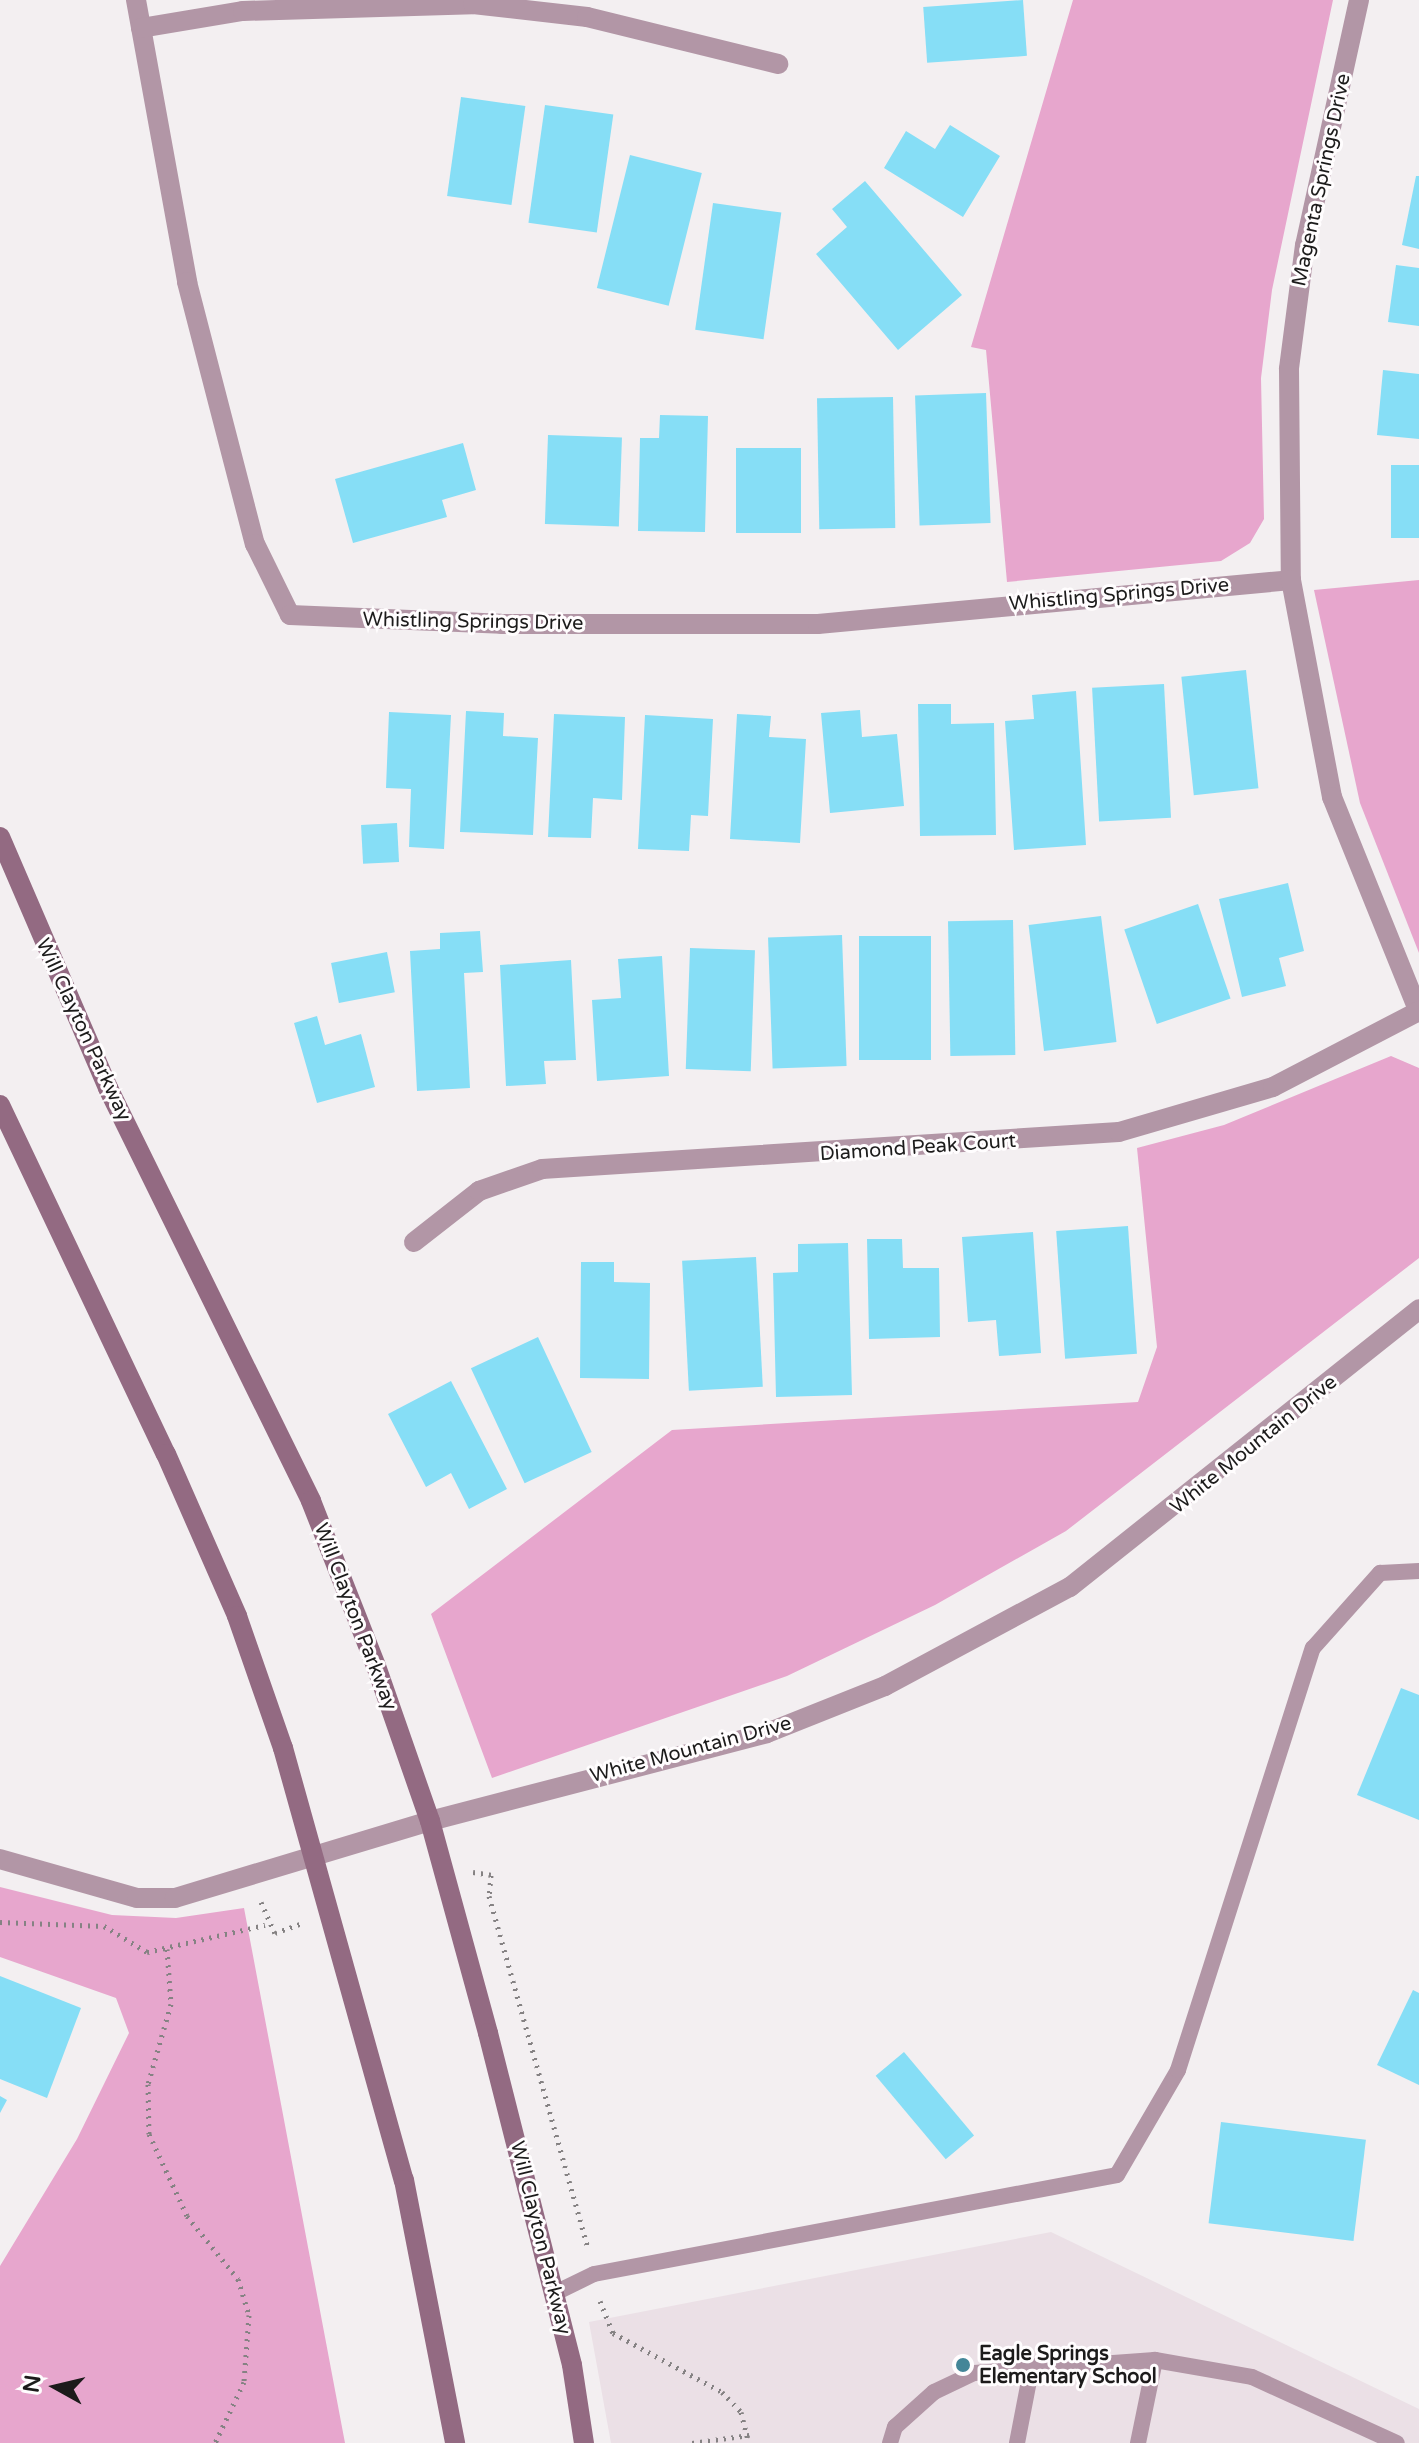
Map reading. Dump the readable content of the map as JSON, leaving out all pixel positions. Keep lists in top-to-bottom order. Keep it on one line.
{"streets":{"main road":["Will Clayton Parkway"],"street":["Magenta Springs Drive","Whistling Springs Drive","Diamond Peak Court","White Mountain Drive"]},"crossings":[["Magenta Springs Drive","Whistling Springs Drive"],["Magenta Springs Drive","Diamond Peak Court"],["Will Clayton Parkway","White Mountain Drive"]],"places":["Eagle Springs Elementary School"],"north":"left"}
